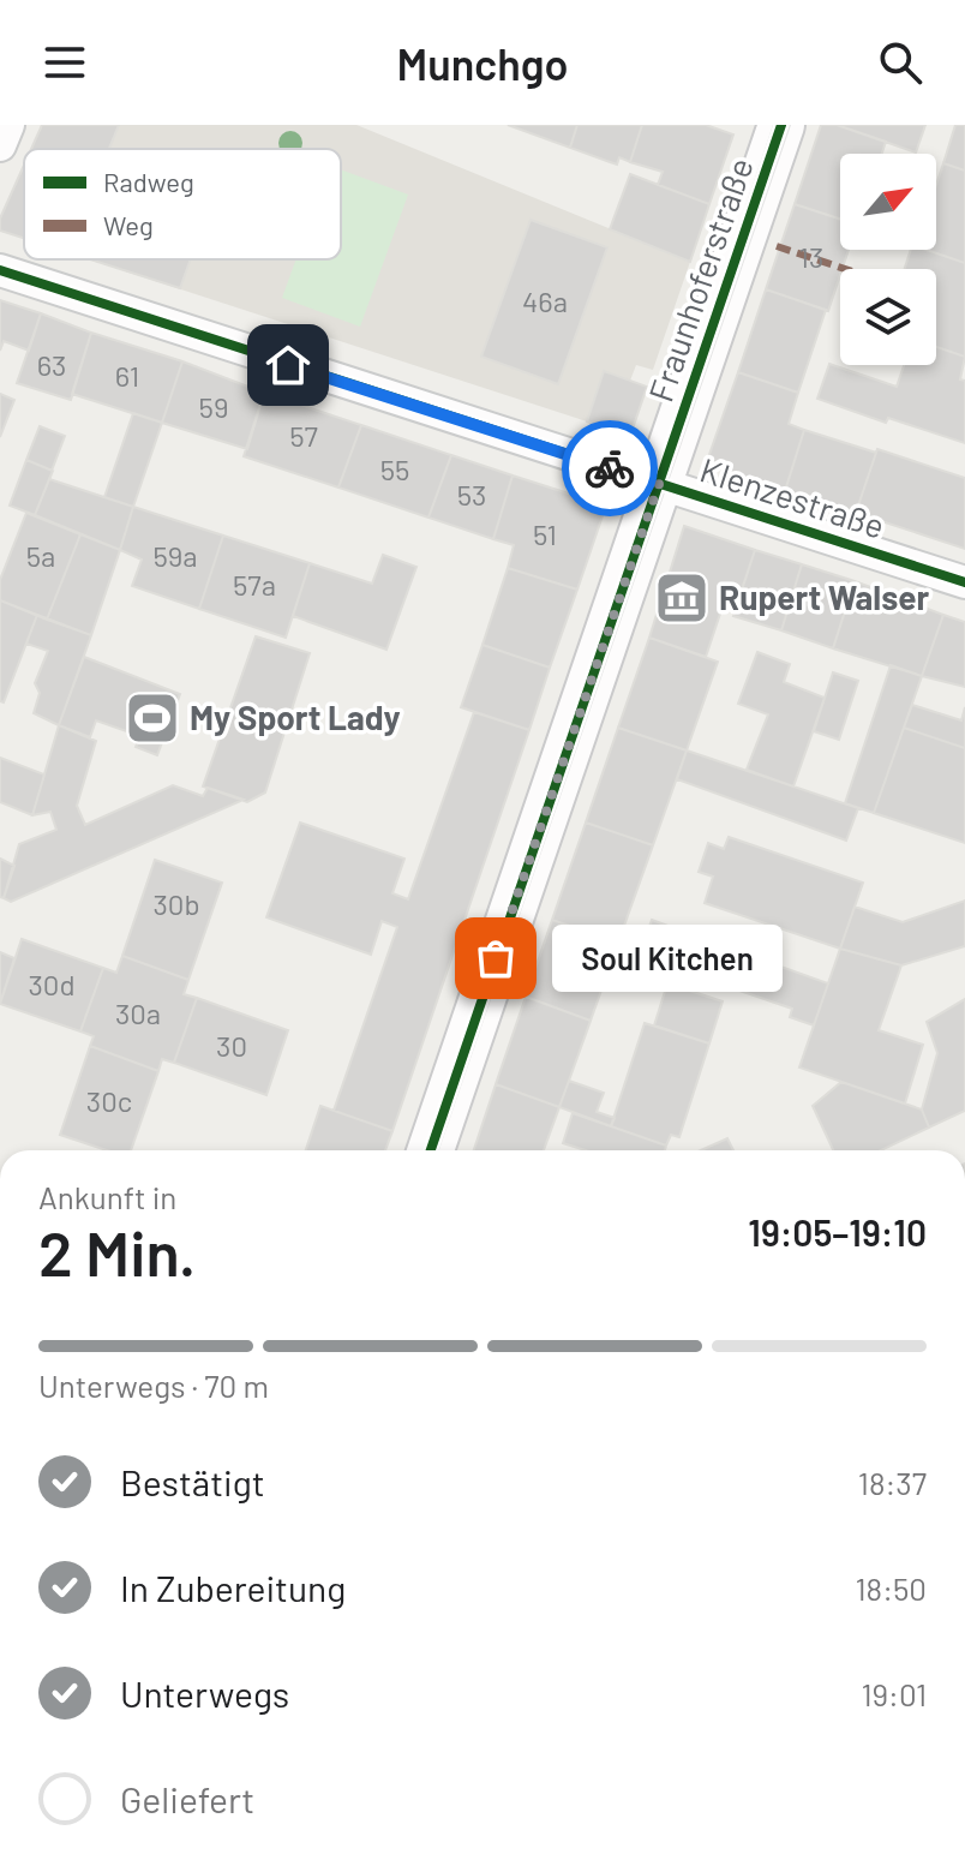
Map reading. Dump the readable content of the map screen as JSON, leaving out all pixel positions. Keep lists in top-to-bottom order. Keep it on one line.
{"streets":{"main road":["Fraunhoferstraße"],"street":["Klenzestraße"]},"crossings":[["Fraunhoferstraße","Klenzestraße"]],"places":{"museum":["Rupert Walser"],"sports":["My Sport Lady"],"other":["Soul Kitchen"]},"house_numbers":["13","46a","63","61","59","57","55","53","51","5a","59a","57a","30b","30d","30a","30","30c"],"legend":["Radweg","Weg"],"north":"top right","page":{"header":"Munchgo","bubble":"Soul Kitchen","heading":["2 Min.","Ankunft in","19:05–19:10"],"bar":"Unterwegs · 70 m","list":[["Bestätigt","18:37"],["In Zubereitung","18:50"],["Unterwegs","19:01"],"Geliefert"]}}
